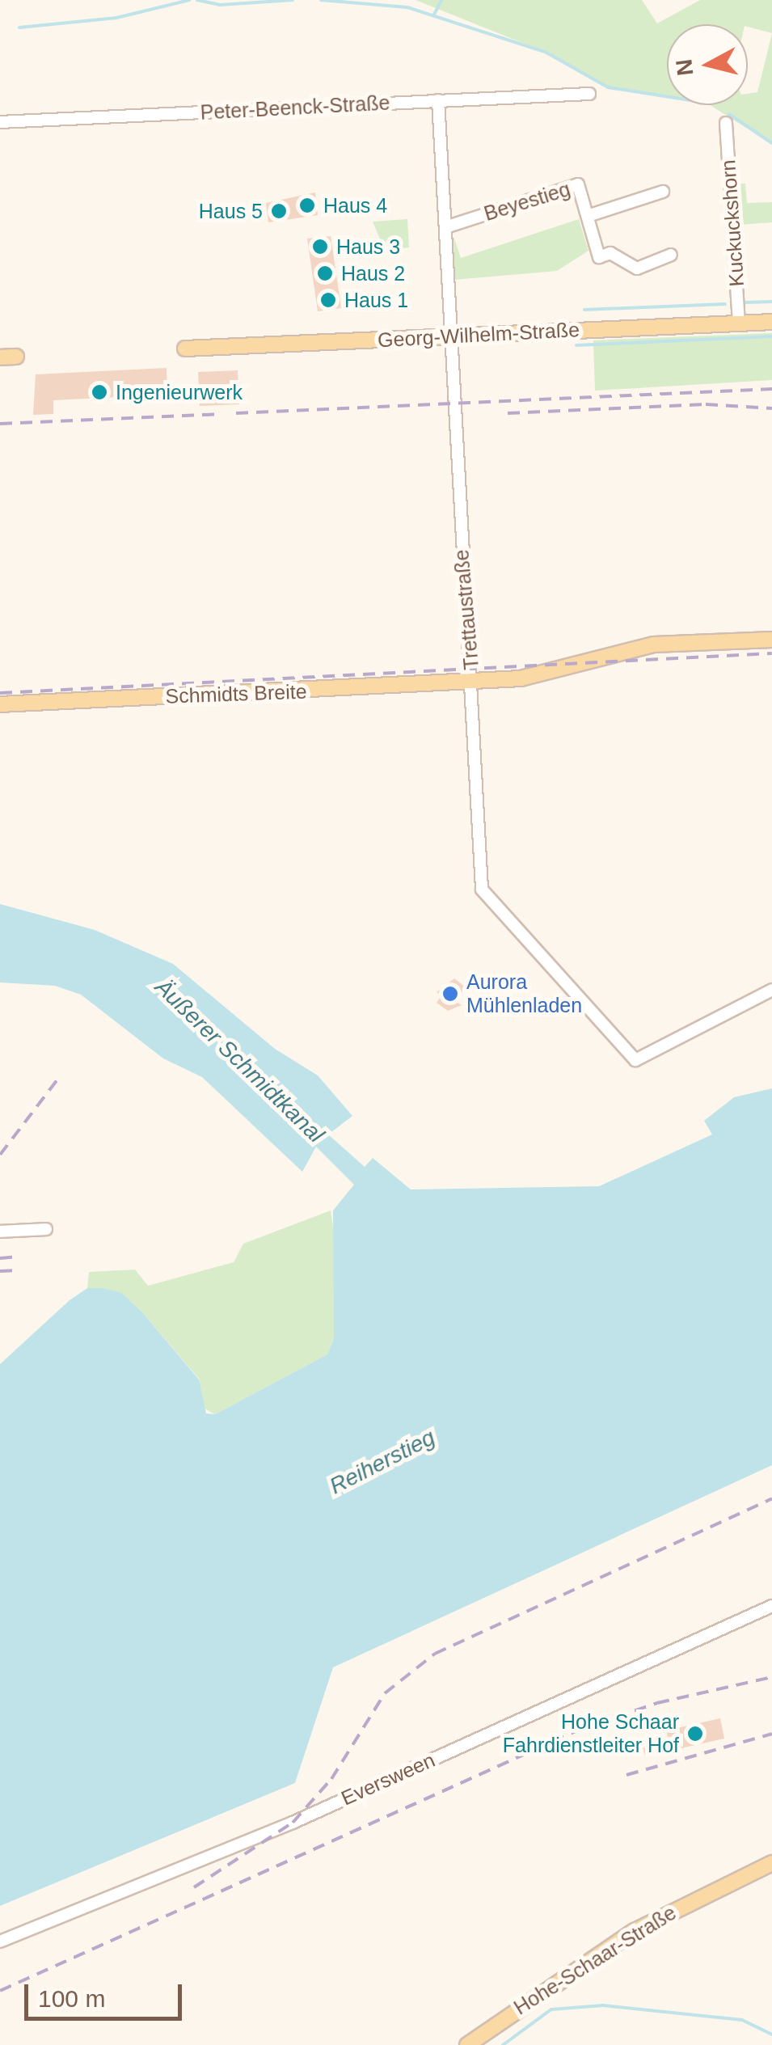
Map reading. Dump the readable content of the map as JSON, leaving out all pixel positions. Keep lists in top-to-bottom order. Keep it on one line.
{"streets":{"main road":["Georg-Wilhelm-Straße","Schmidts Breite","Hohe-Schaar-Straße"],"street":["Peter-Beenck-Straße","Beyestieg","Kuckuckshorn","Trettaustraße","Eversween"]},"crossings":[["Peter-Beenck-Straße","Trettaustraße"],["Beyestieg","Trettaustraße"],["Kuckuckshorn","Georg-Wilhelm-Straße"],["Georg-Wilhelm-Straße","Trettaustraße"],["Trettaustraße","Schmidts Breite"]],"water":["Äußerer Schmidtkanal","Reiherstieg"],"places":["Haus 4","Haus 5","Haus 3","Haus 2","Haus 1","Ingenieurwerk","Aurora Mühlenladen","Hohe Schaar Fahrdienstleiter Hof"],"scale_bar":"100 m","north":"left"}
